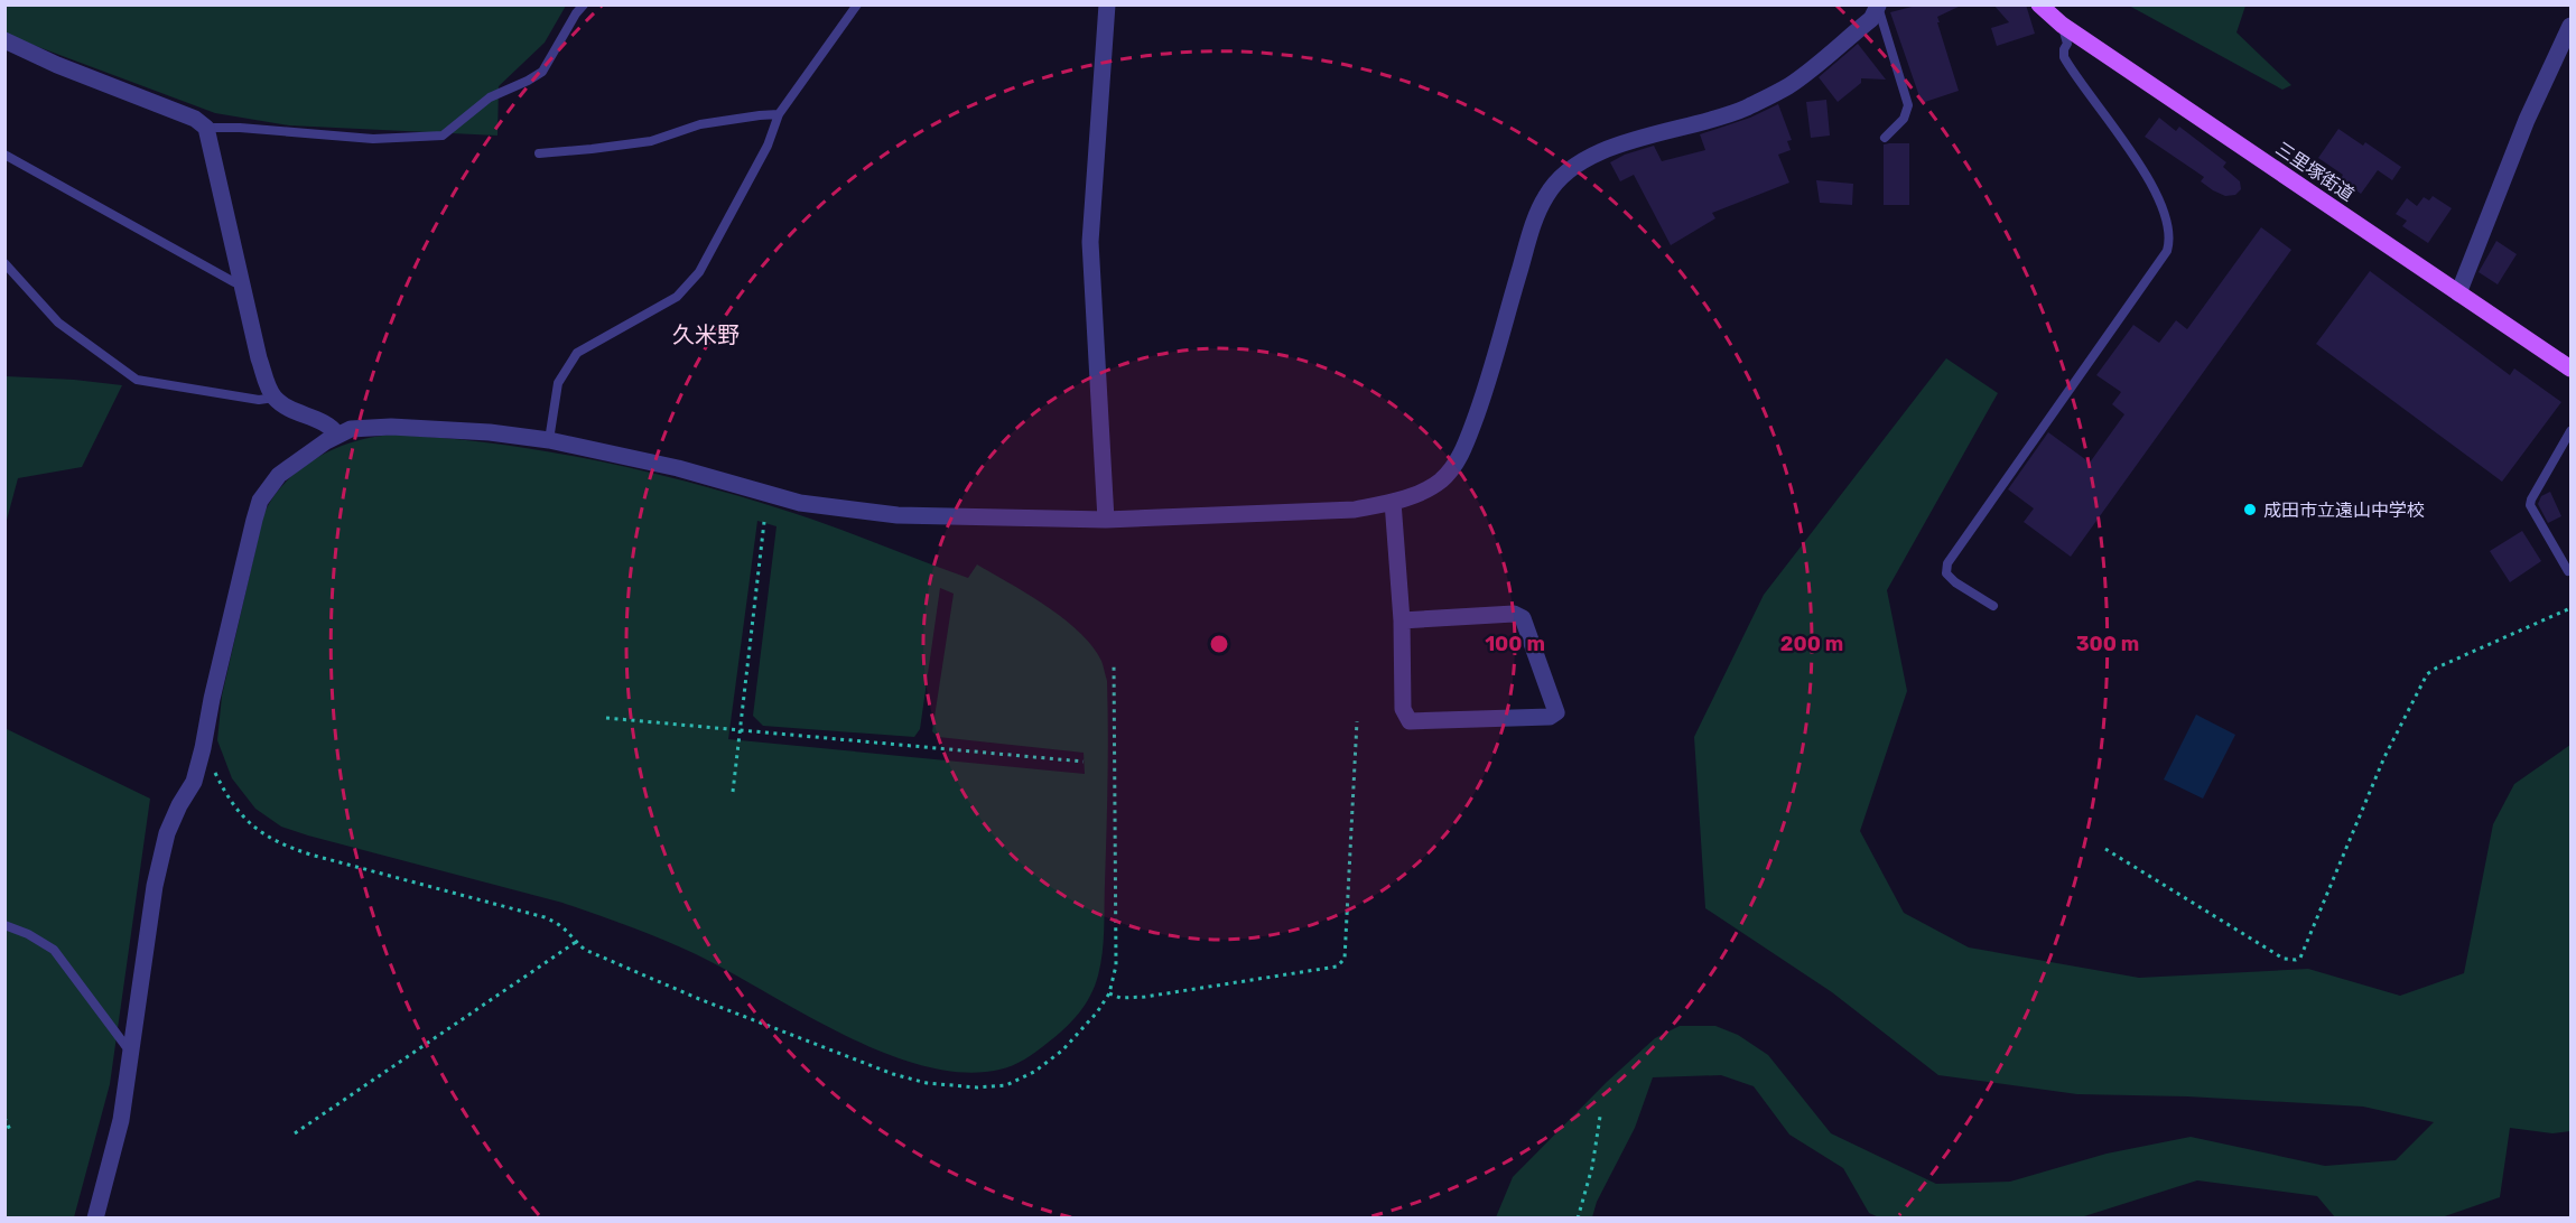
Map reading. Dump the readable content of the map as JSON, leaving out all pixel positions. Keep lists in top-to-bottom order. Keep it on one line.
{"streets":{"main road":["三里塚街道"]},"districts":["久米野"],"places":["成田市立遠山中学校"],"rings":["100 m","200 m","300 m"]}
